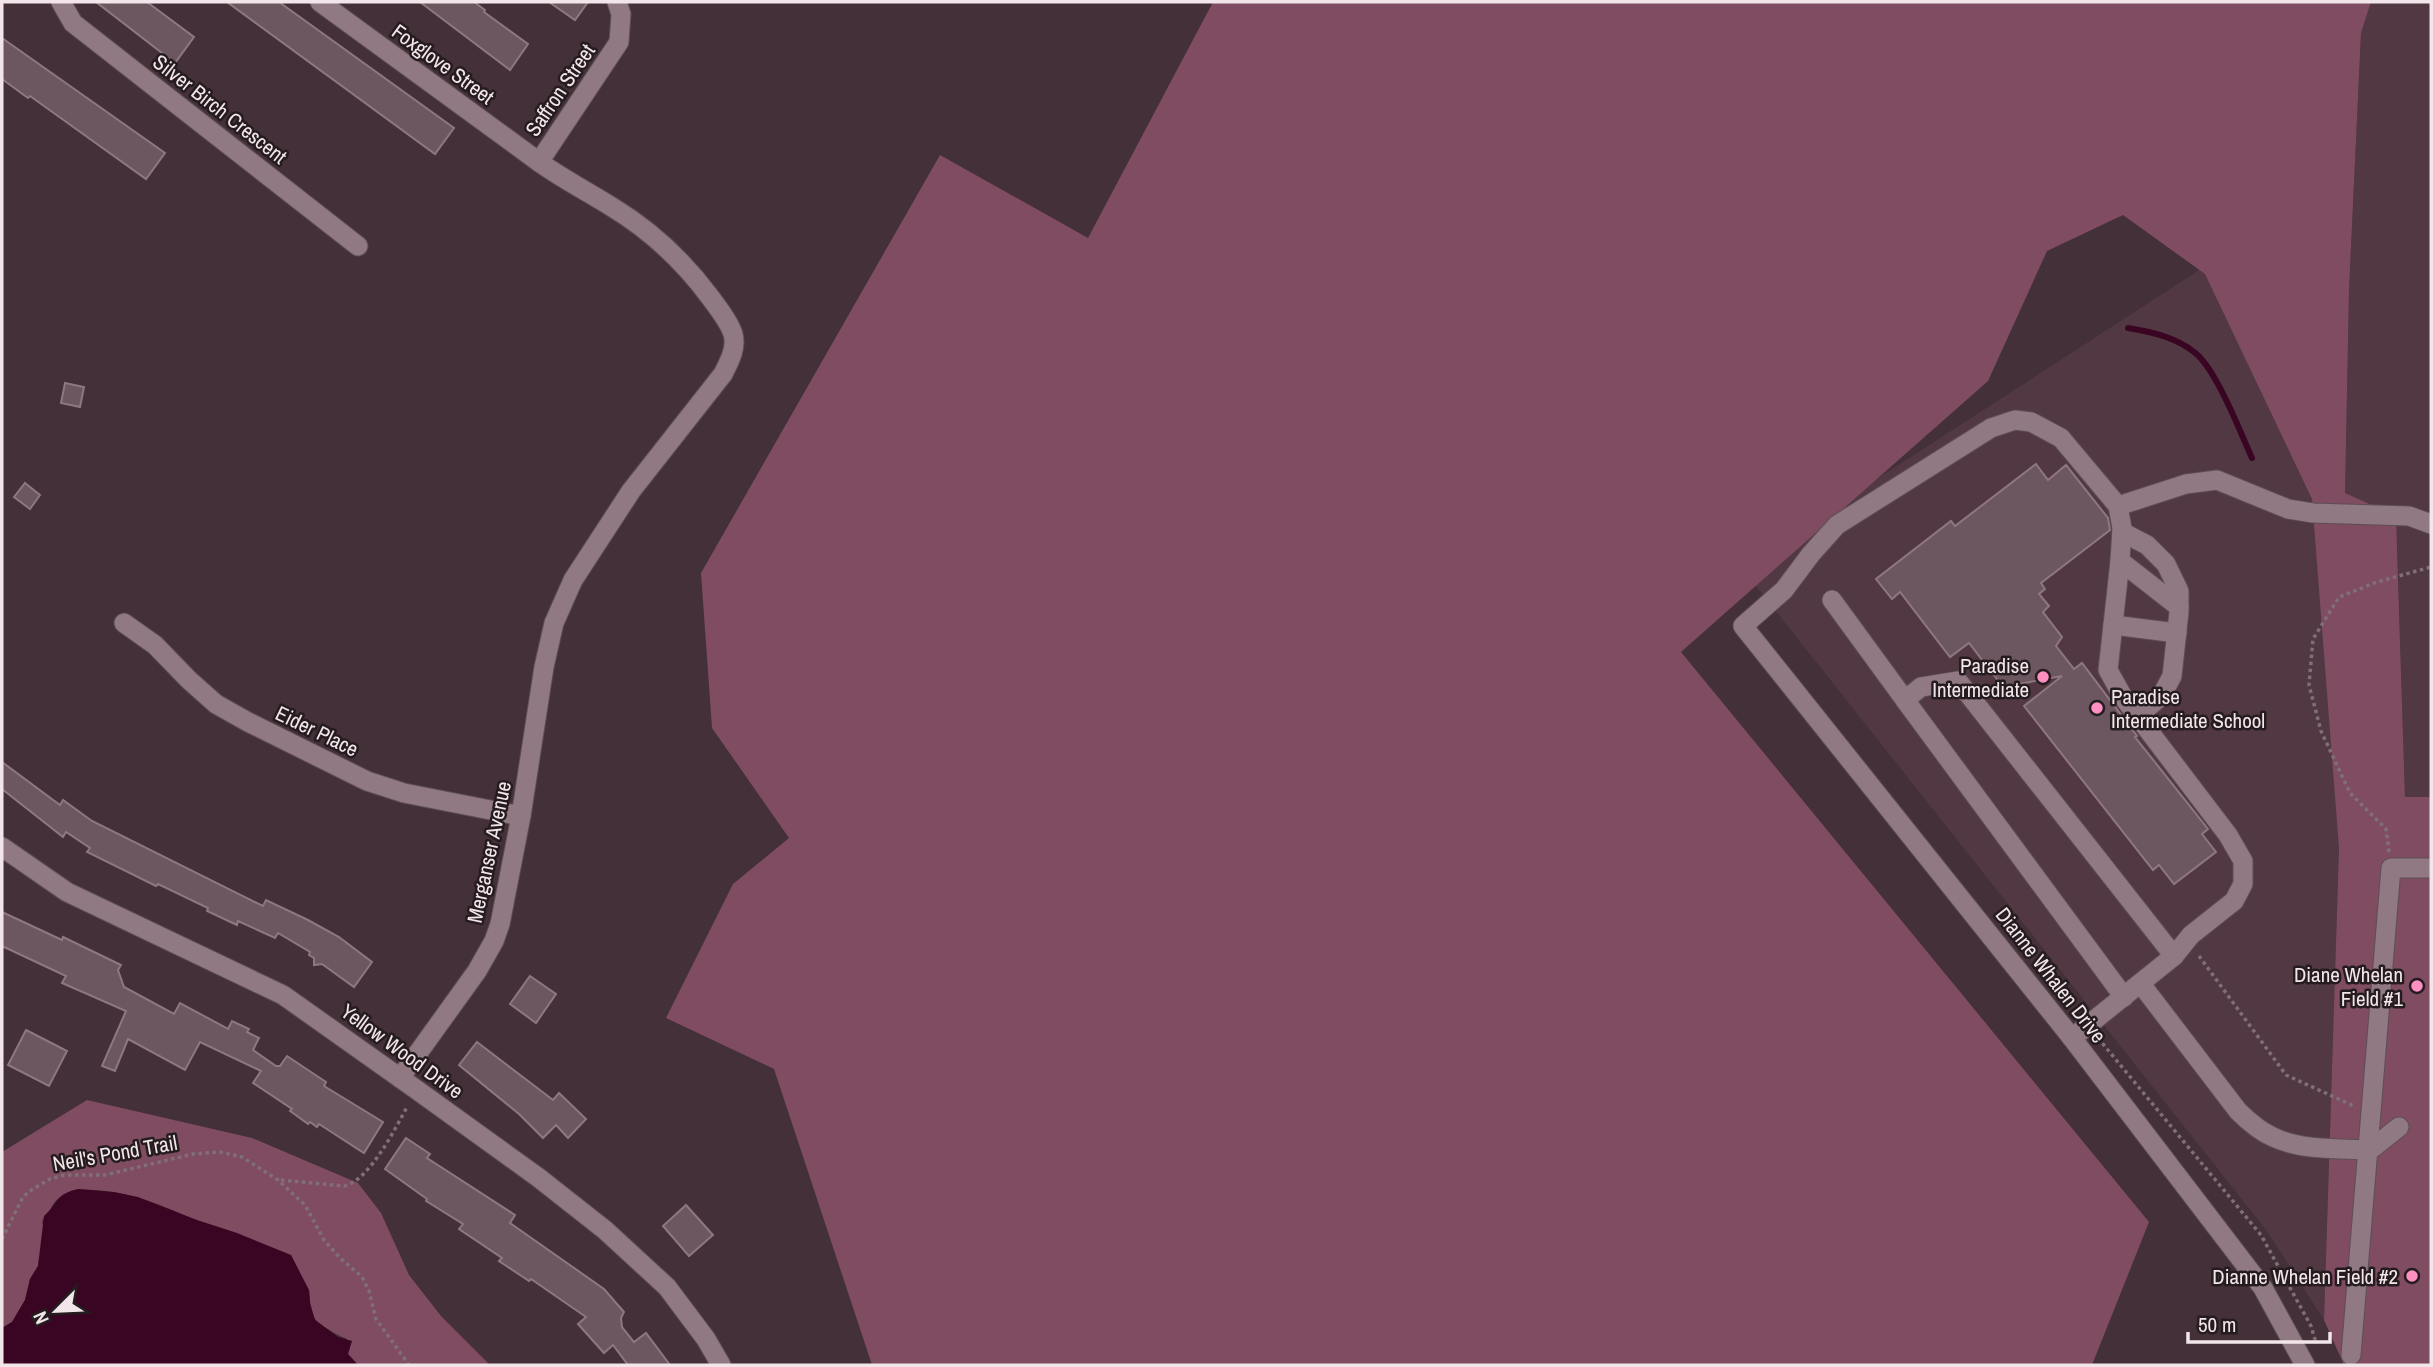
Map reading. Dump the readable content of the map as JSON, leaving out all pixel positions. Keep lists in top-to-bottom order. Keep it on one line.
{"streets":{"street":["Foxglove Street","Saffron Street","Silver Birch Crescent","Eider Place","Merganser Avenue","Dianne Whalen Drive","Yellow Wood Drive"],"path":["Neil's Pond Trail"]},"crossings":[["Foxglove Street","Saffron Street"],["Foxglove Street","Merganser Avenue"],["Eider Place","Merganser Avenue"],["Merganser Avenue","Yellow Wood Drive"]],"places":["Paradise Intermediate","Paradise Intermediate School","Diane Whelan Field #1","Dianne Whelan Field #2"],"scale_bar":"50 m","north":"bottom left"}
